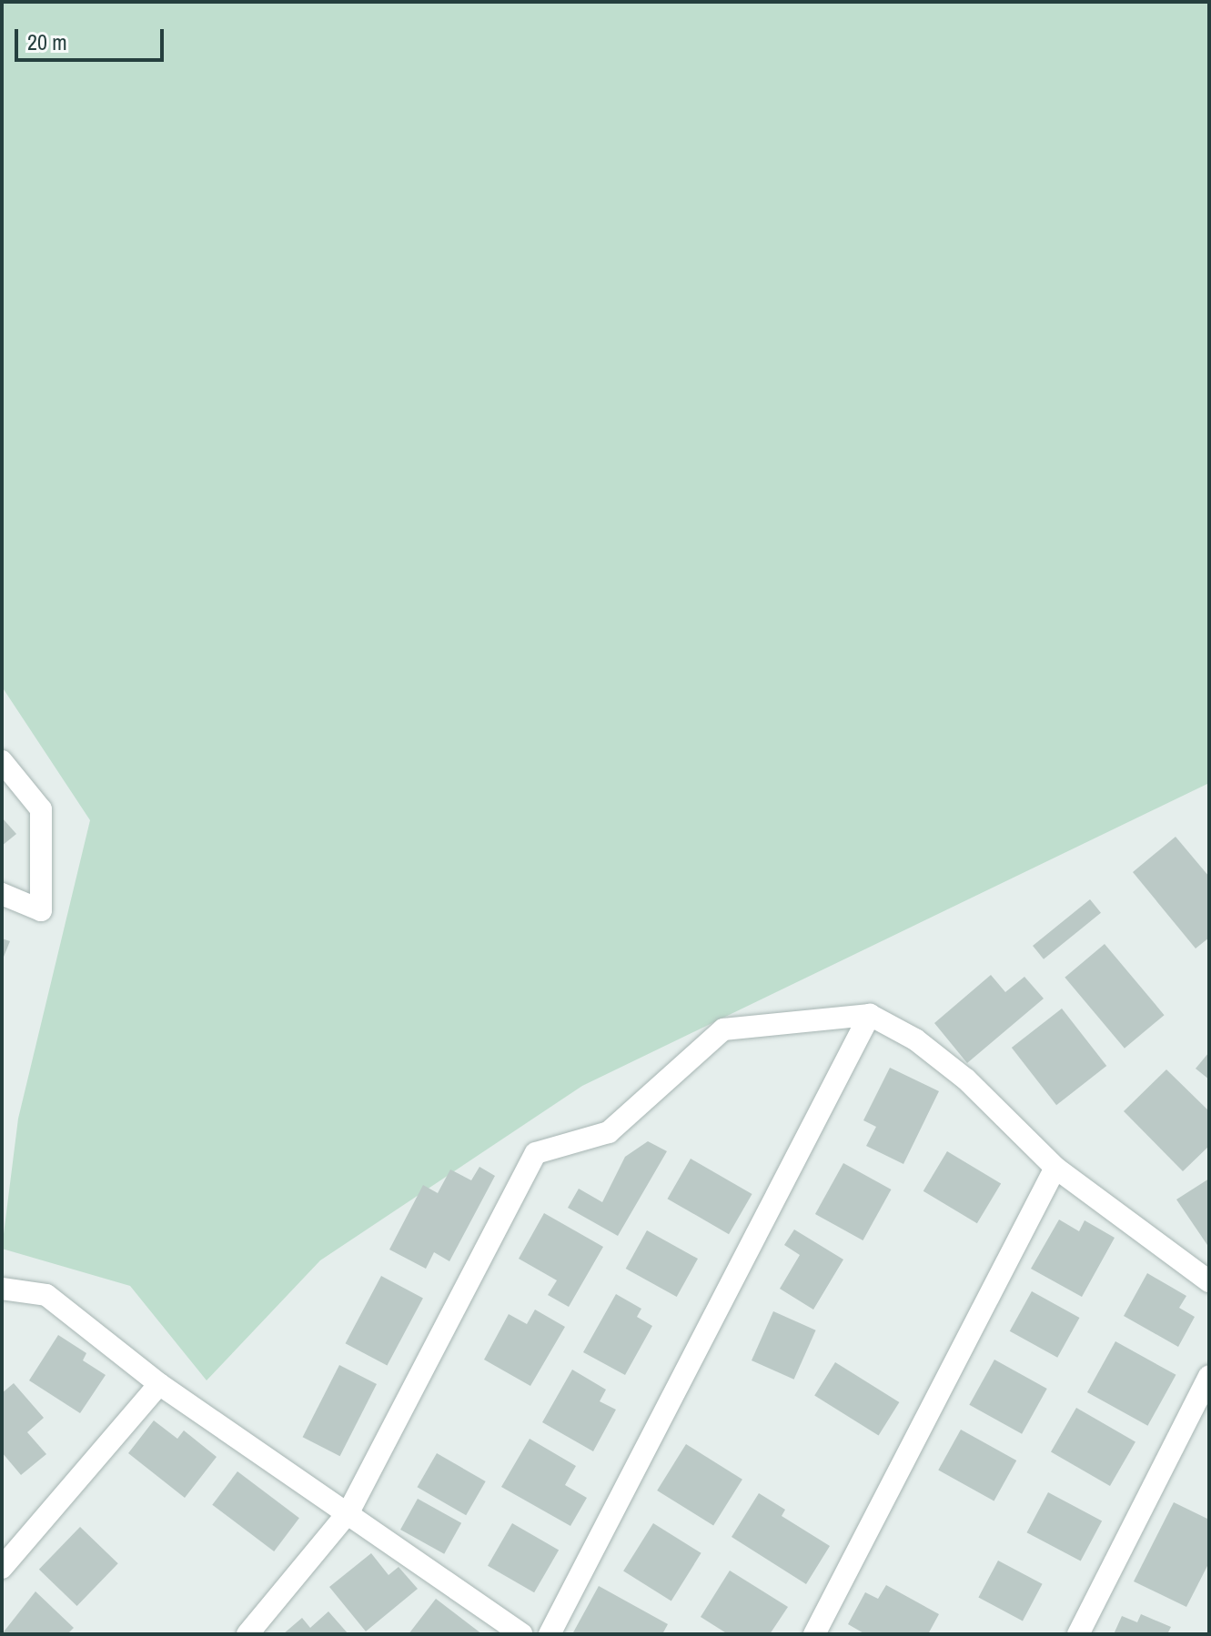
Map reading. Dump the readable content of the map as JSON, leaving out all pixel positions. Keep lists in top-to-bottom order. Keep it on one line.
{"scale_bar":"20 m"}
